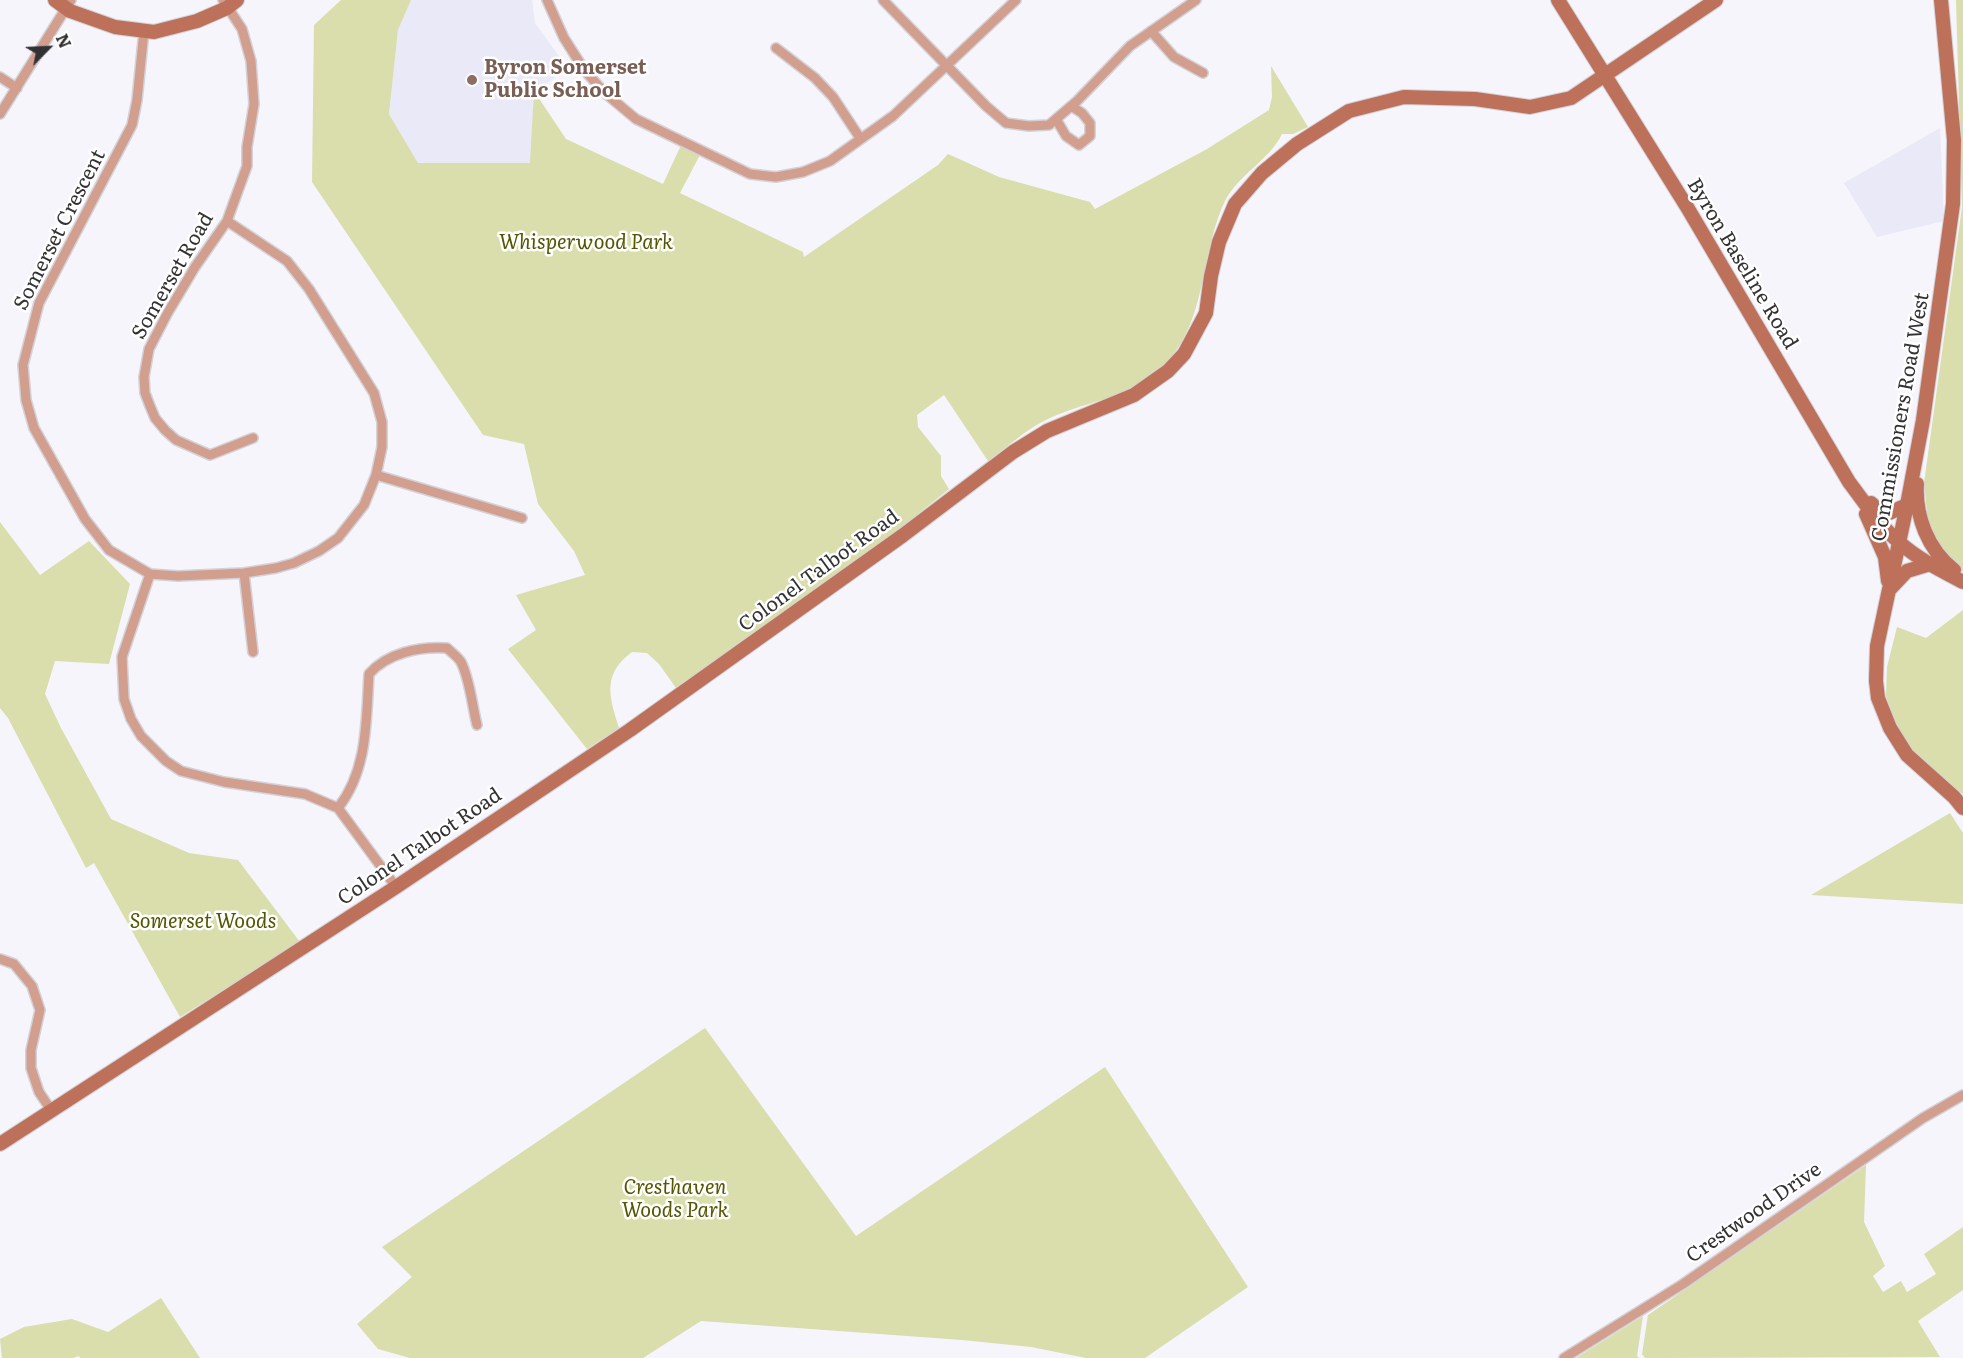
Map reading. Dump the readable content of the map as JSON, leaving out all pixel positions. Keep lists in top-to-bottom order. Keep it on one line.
{"streets":{"main road":["Byron Baseline Road","Commissioners Road West","Colonel Talbot Road"],"street":["Somerset Crescent","Somerset Road","Crestwood Drive"]},"crossings":[["Somerset Crescent","Somerset Road"],["Byron Baseline Road","Commissioners Road West"],["Byron Baseline Road","Colonel Talbot Road"]],"parks":["Whisperwood Park","Somerset Woods","Cresthaven Woods Park"],"places":["Byron Somerset Public School"],"north":"top right"}
